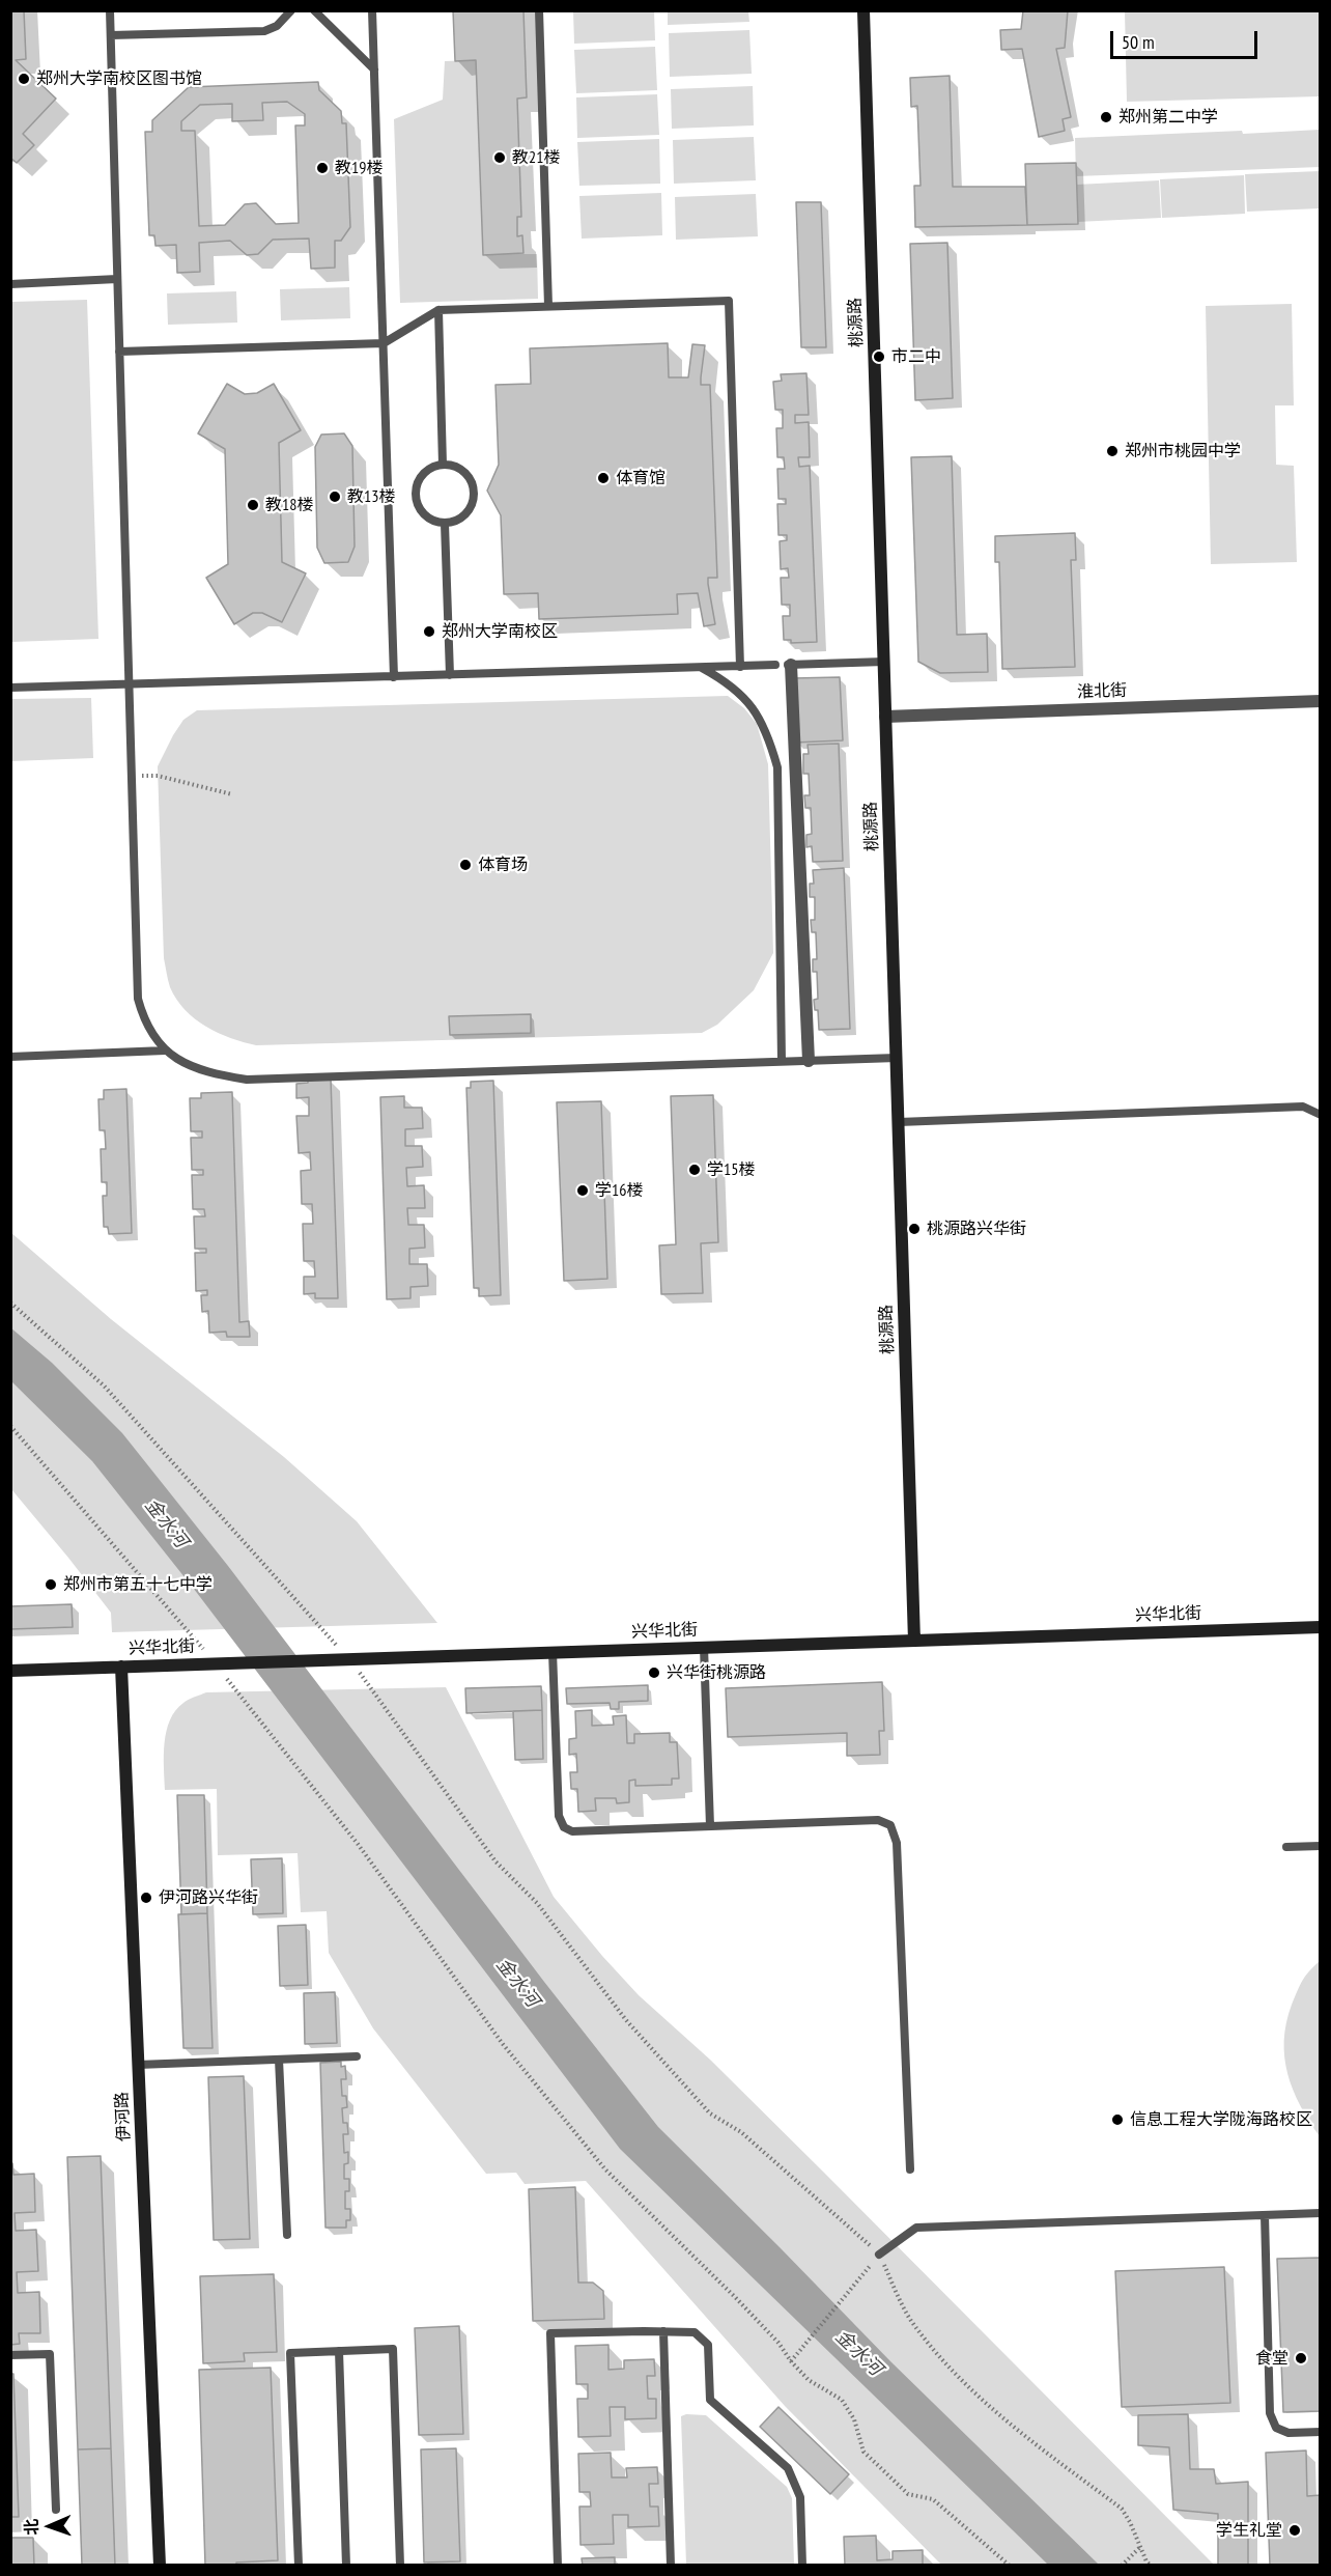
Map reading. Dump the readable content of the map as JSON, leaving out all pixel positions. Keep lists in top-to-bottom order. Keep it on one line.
{"streets":{"street":["桃源路","淮北街","兴华北街","伊河路"]},"crossings":[["桃源路","淮北街"],["桃源路","兴华北街"],["兴华北街","伊河路"]],"water":["金水河"],"places":["郑州大学南校区图书馆","郑州第二中学","教21楼","教19楼","市二中","郑州市桃园中学","体育馆","教13楼","教18楼","郑州大学南校区","体育场","学15楼","学16楼","桃源路兴华街","郑州市第五十七中学","兴华街桃源路","伊河路兴华街","信息工程大学陇海路校区","食堂","学生礼堂"],"scale_bar":"50 m","north":"left"}
